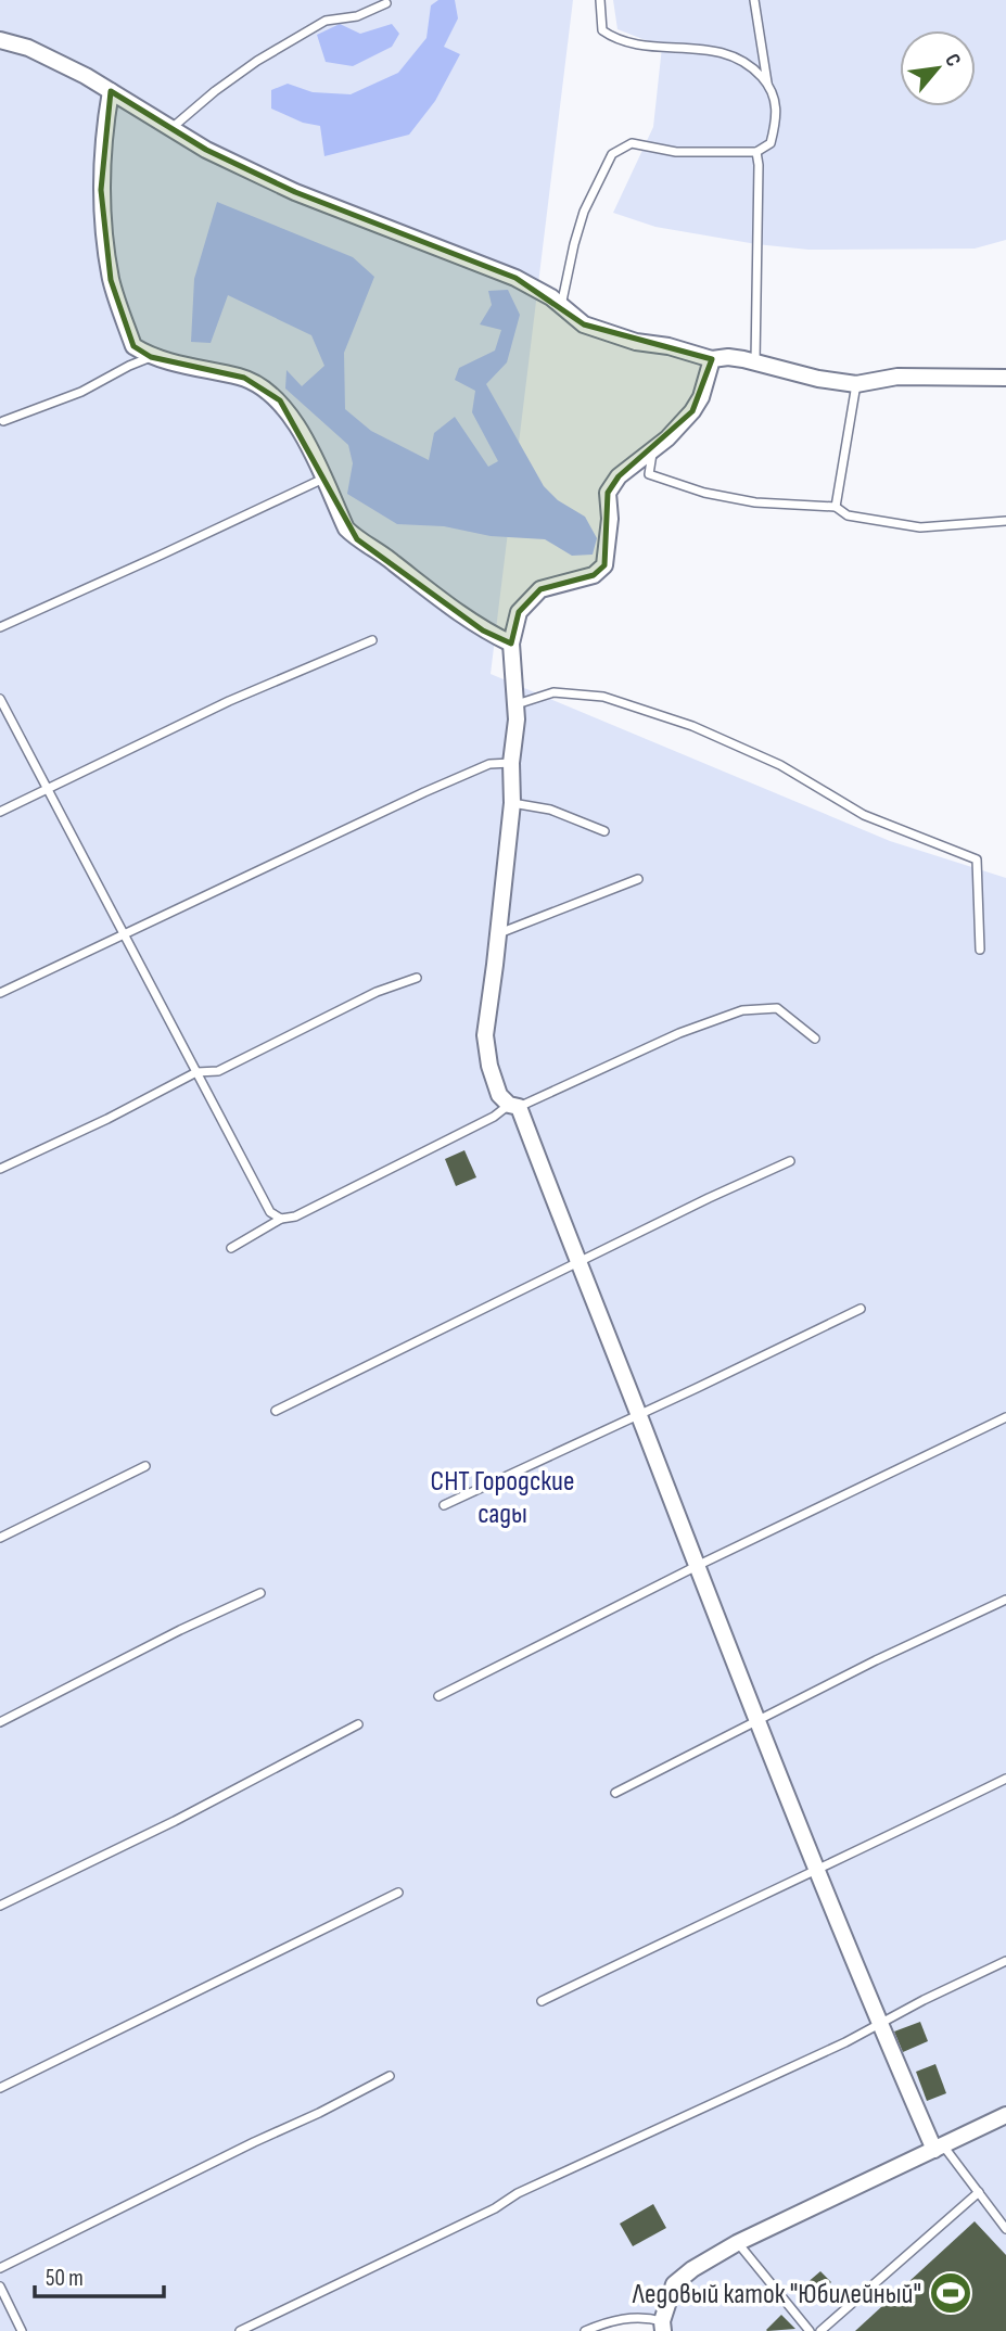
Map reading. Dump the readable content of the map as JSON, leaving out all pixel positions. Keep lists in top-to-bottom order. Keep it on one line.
{"parks":["СНТ Городские сады"],"places":{"sports":["Ледовый каток \"Юбилейный\""]},"scale_bar":"50 m","north":"top right"}
